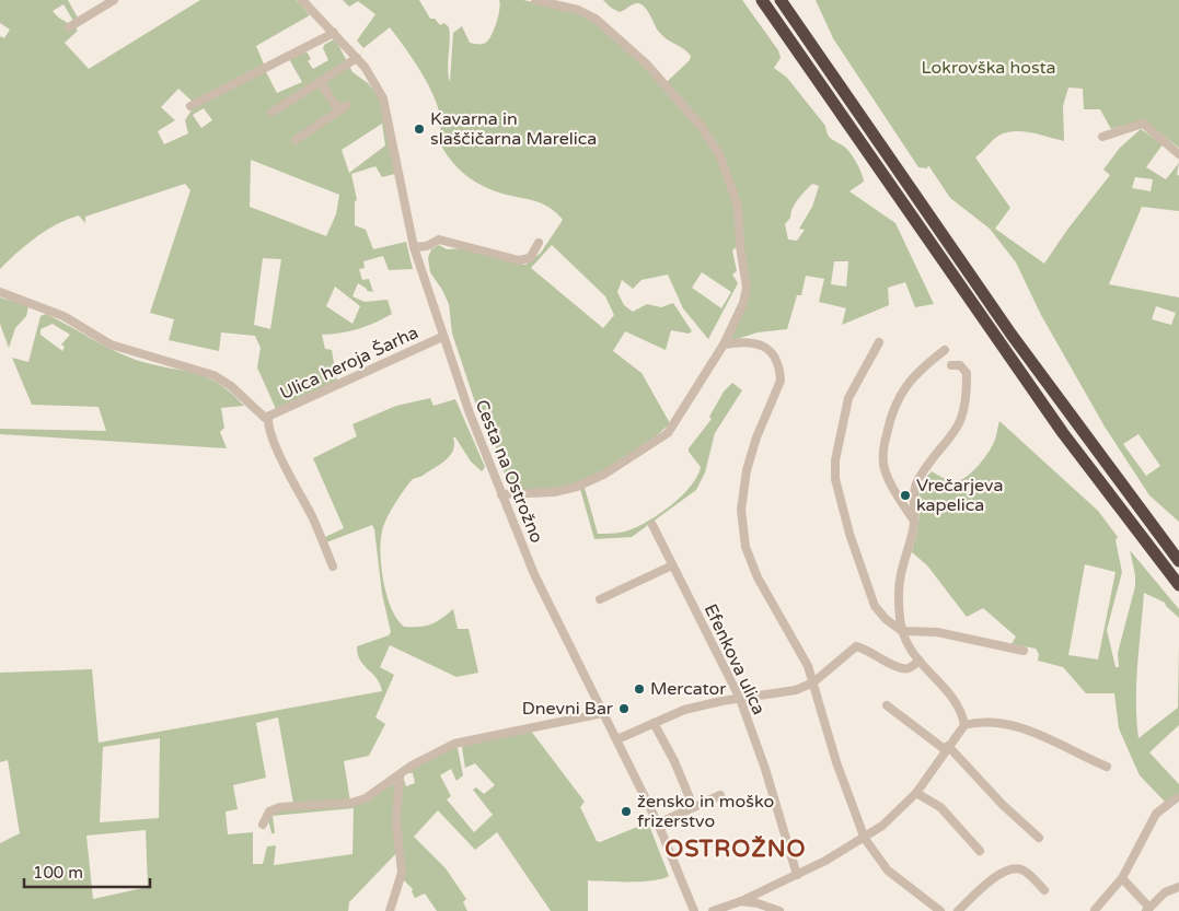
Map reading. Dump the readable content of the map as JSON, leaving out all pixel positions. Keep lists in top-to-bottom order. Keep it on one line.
{"streets":{"street":["Ulica heroja Šarha","Cesta na Ostrožno","Efenkova ulica"]},"crossings":[["Ulica heroja Šarha","Cesta na Ostrožno"]],"districts":["OSTROŽNO"],"parks":["Lokrovška hosta"],"places":["Kavarna in slaščičarna Marelica","Vrečarjeva kapelica","Mercator","Dnevni Bar","žensko in moško frizerstvo"],"scale_bar":"100 m"}
